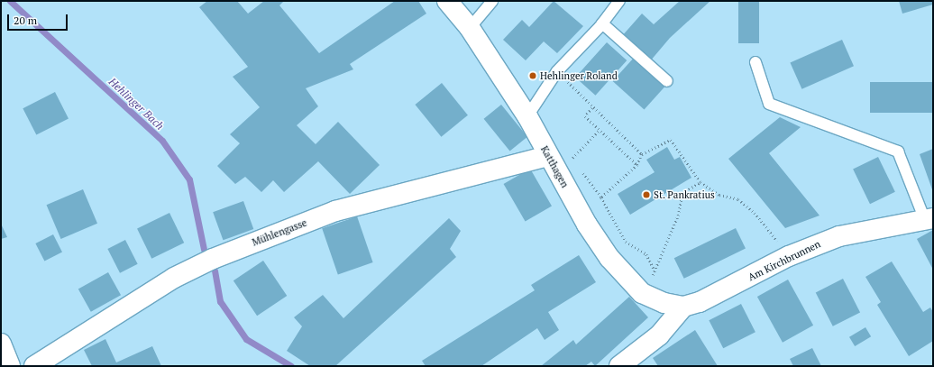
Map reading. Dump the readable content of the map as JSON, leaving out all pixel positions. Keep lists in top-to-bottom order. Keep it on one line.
{"streets":{"street":["Katthagen","Mühlengasse","Am Kirchbrunnen"]},"crossings":[["Katthagen","Mühlengasse"],["Katthagen","Am Kirchbrunnen"]],"water":["Hehlinger Bach"],"places":["Hehlinger Roland","St. Pankratius"],"scale_bar":"20 m"}
